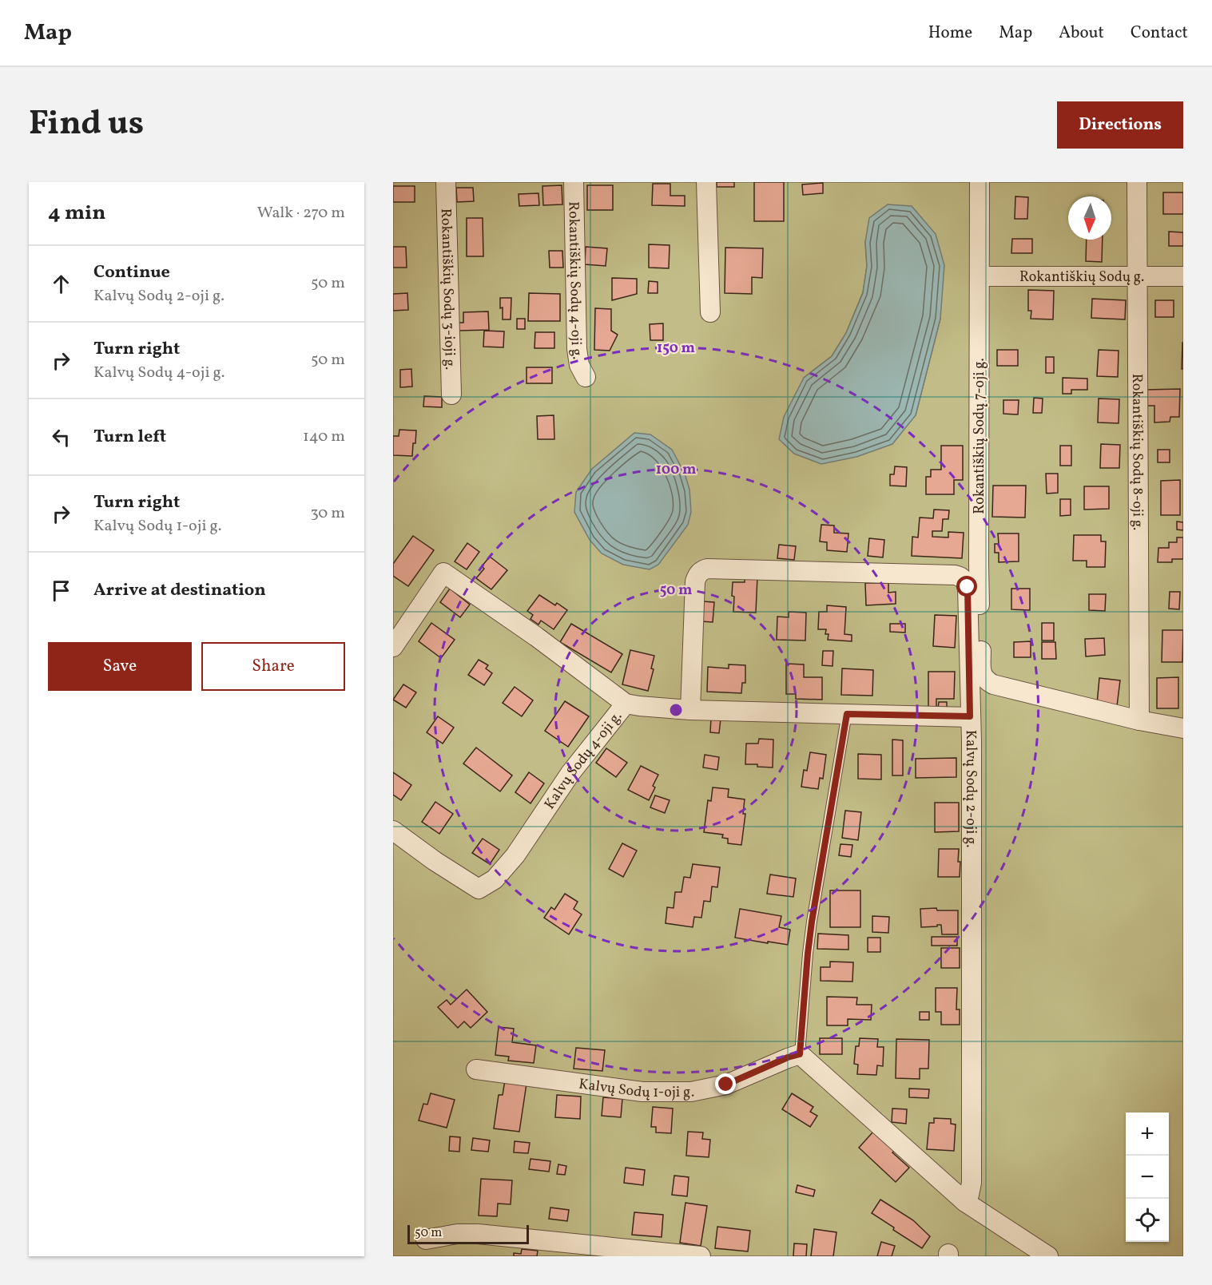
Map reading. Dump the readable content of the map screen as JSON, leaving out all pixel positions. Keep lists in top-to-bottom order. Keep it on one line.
{"streets":{"street":["Rokantiškių Sodų g.","Rokantiškių Sodų 4-oji g.","Rokantiškių Sodų 3-ioji g.","Rokantiškių Sodų 7-oji g.","Rokantiškių Sodų 8-oji g.","Kalvų Sodų 4-oji g.","Kalvų Sodų 2-oji g.","Kalvų Sodų 1-oji g."]},"crossings":[["Rokantiškių Sodų g.","Rokantiškių Sodų 7-oji g."],["Rokantiškių Sodų g.","Rokantiškių Sodų 8-oji g."],["Rokantiškių Sodų 7-oji g.","Rokantiškių Sodų 8-oji g."],["Kalvų Sodų 4-oji g.","Kalvų Sodų 2-oji g."]],"scale_bar":"50 m","north":"bottom","page":{"header":"Map","nav":["Home","Map","About","Contact"],"title":"Find us","buttons":["Directions",["Save","Share"]],"heading":["4 min","Walk · 270 m"],"list":[["Continue","Kalvų Sodų 2-oji g.","50 m"],["Turn right","Kalvų Sodų 4-oji g.","50 m"],["Turn left","140 m"],["Turn right","Kalvų Sodų 1-oji g.","30 m"],"Arrive at destination"],"map_buttons":["+","−"],"scale":"50 m"},"rings":["150 m","100 m","50 m"]}
